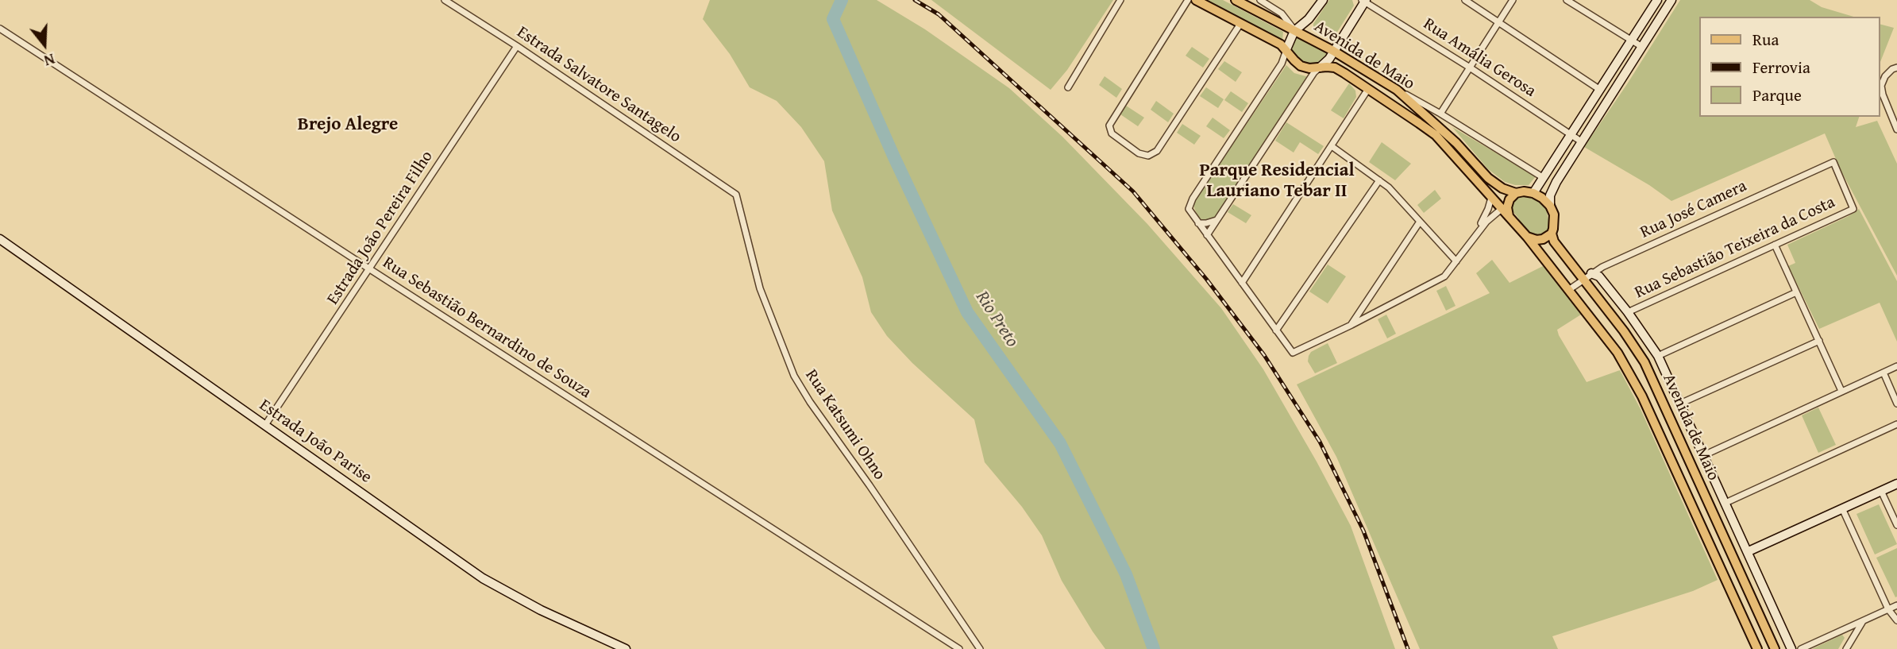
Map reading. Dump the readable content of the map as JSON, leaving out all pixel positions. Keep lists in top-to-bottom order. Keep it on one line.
{"streets":{"main road":["Avenida de Maio","Estrada João Parise"],"street":["Rua Amália Gerosa","Estrada Salvatore Santagelo","Rua José Camera","Estrada João Pereira Filho","Rua Sebastião Teixeira da Costa","Rua Sebastião Bernardino de Souza","Rua Katsumi Ohno"]},"crossings":[["Avenida de Maio","Rua José Camera"],["Estrada Salvatore Santagelo","Estrada João Pereira Filho"],["Estrada Salvatore Santagelo","Rua Katsumi Ohno"],["Rua José Camera","Rua Sebastião Teixeira da Costa"],["Estrada João Pereira Filho","Rua Sebastião Bernardino de Souza"],["Estrada João Pereira Filho","Estrada João Parise"]],"districts":["Brejo Alegre","Parque Residencial Lauriano Tebar II"],"water":["Rio Preto"],"legend":["Rua","Ferrovia","Parque"],"north":"bottom"}
